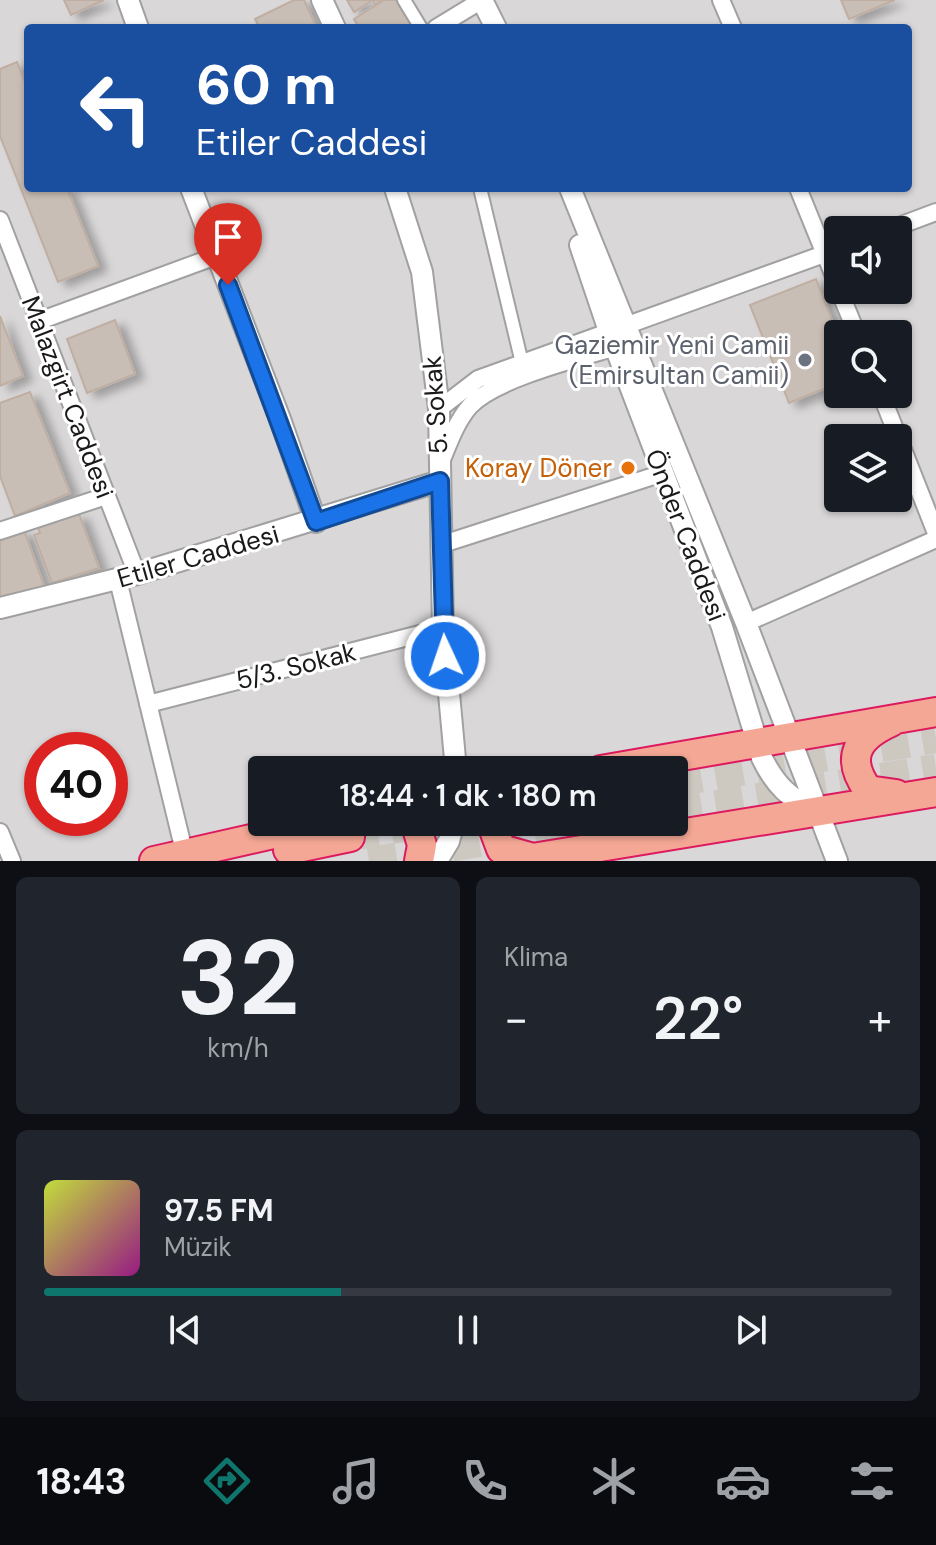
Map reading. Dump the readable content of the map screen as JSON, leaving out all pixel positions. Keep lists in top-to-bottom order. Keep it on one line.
{"streets":{"street":["Malazgirt Caddesi","5. Sokak","Önder Caddesi","Etiler Caddesi","5/3. Sokak"]},"crossings":[["Malazgirt Caddesi","Etiler Caddesi"],["Malazgirt Caddesi","5/3. Sokak"],["5. Sokak","Etiler Caddesi"],["5. Sokak","5/3. Sokak"]],"places":["Gaziemir Yeni Camii (Emirsultan Camii)","Koray Döner"],"page":{"turn":["60 m","Etiler Caddesi"],"limit":"40","trip":"18:44 · 1 dk · 180 m","tile":[["32","km/h"],"Klima"],"heat":["−","22°","+"],"song":["97.5 FM","Müzik"],"tabs":"18:43"}}
